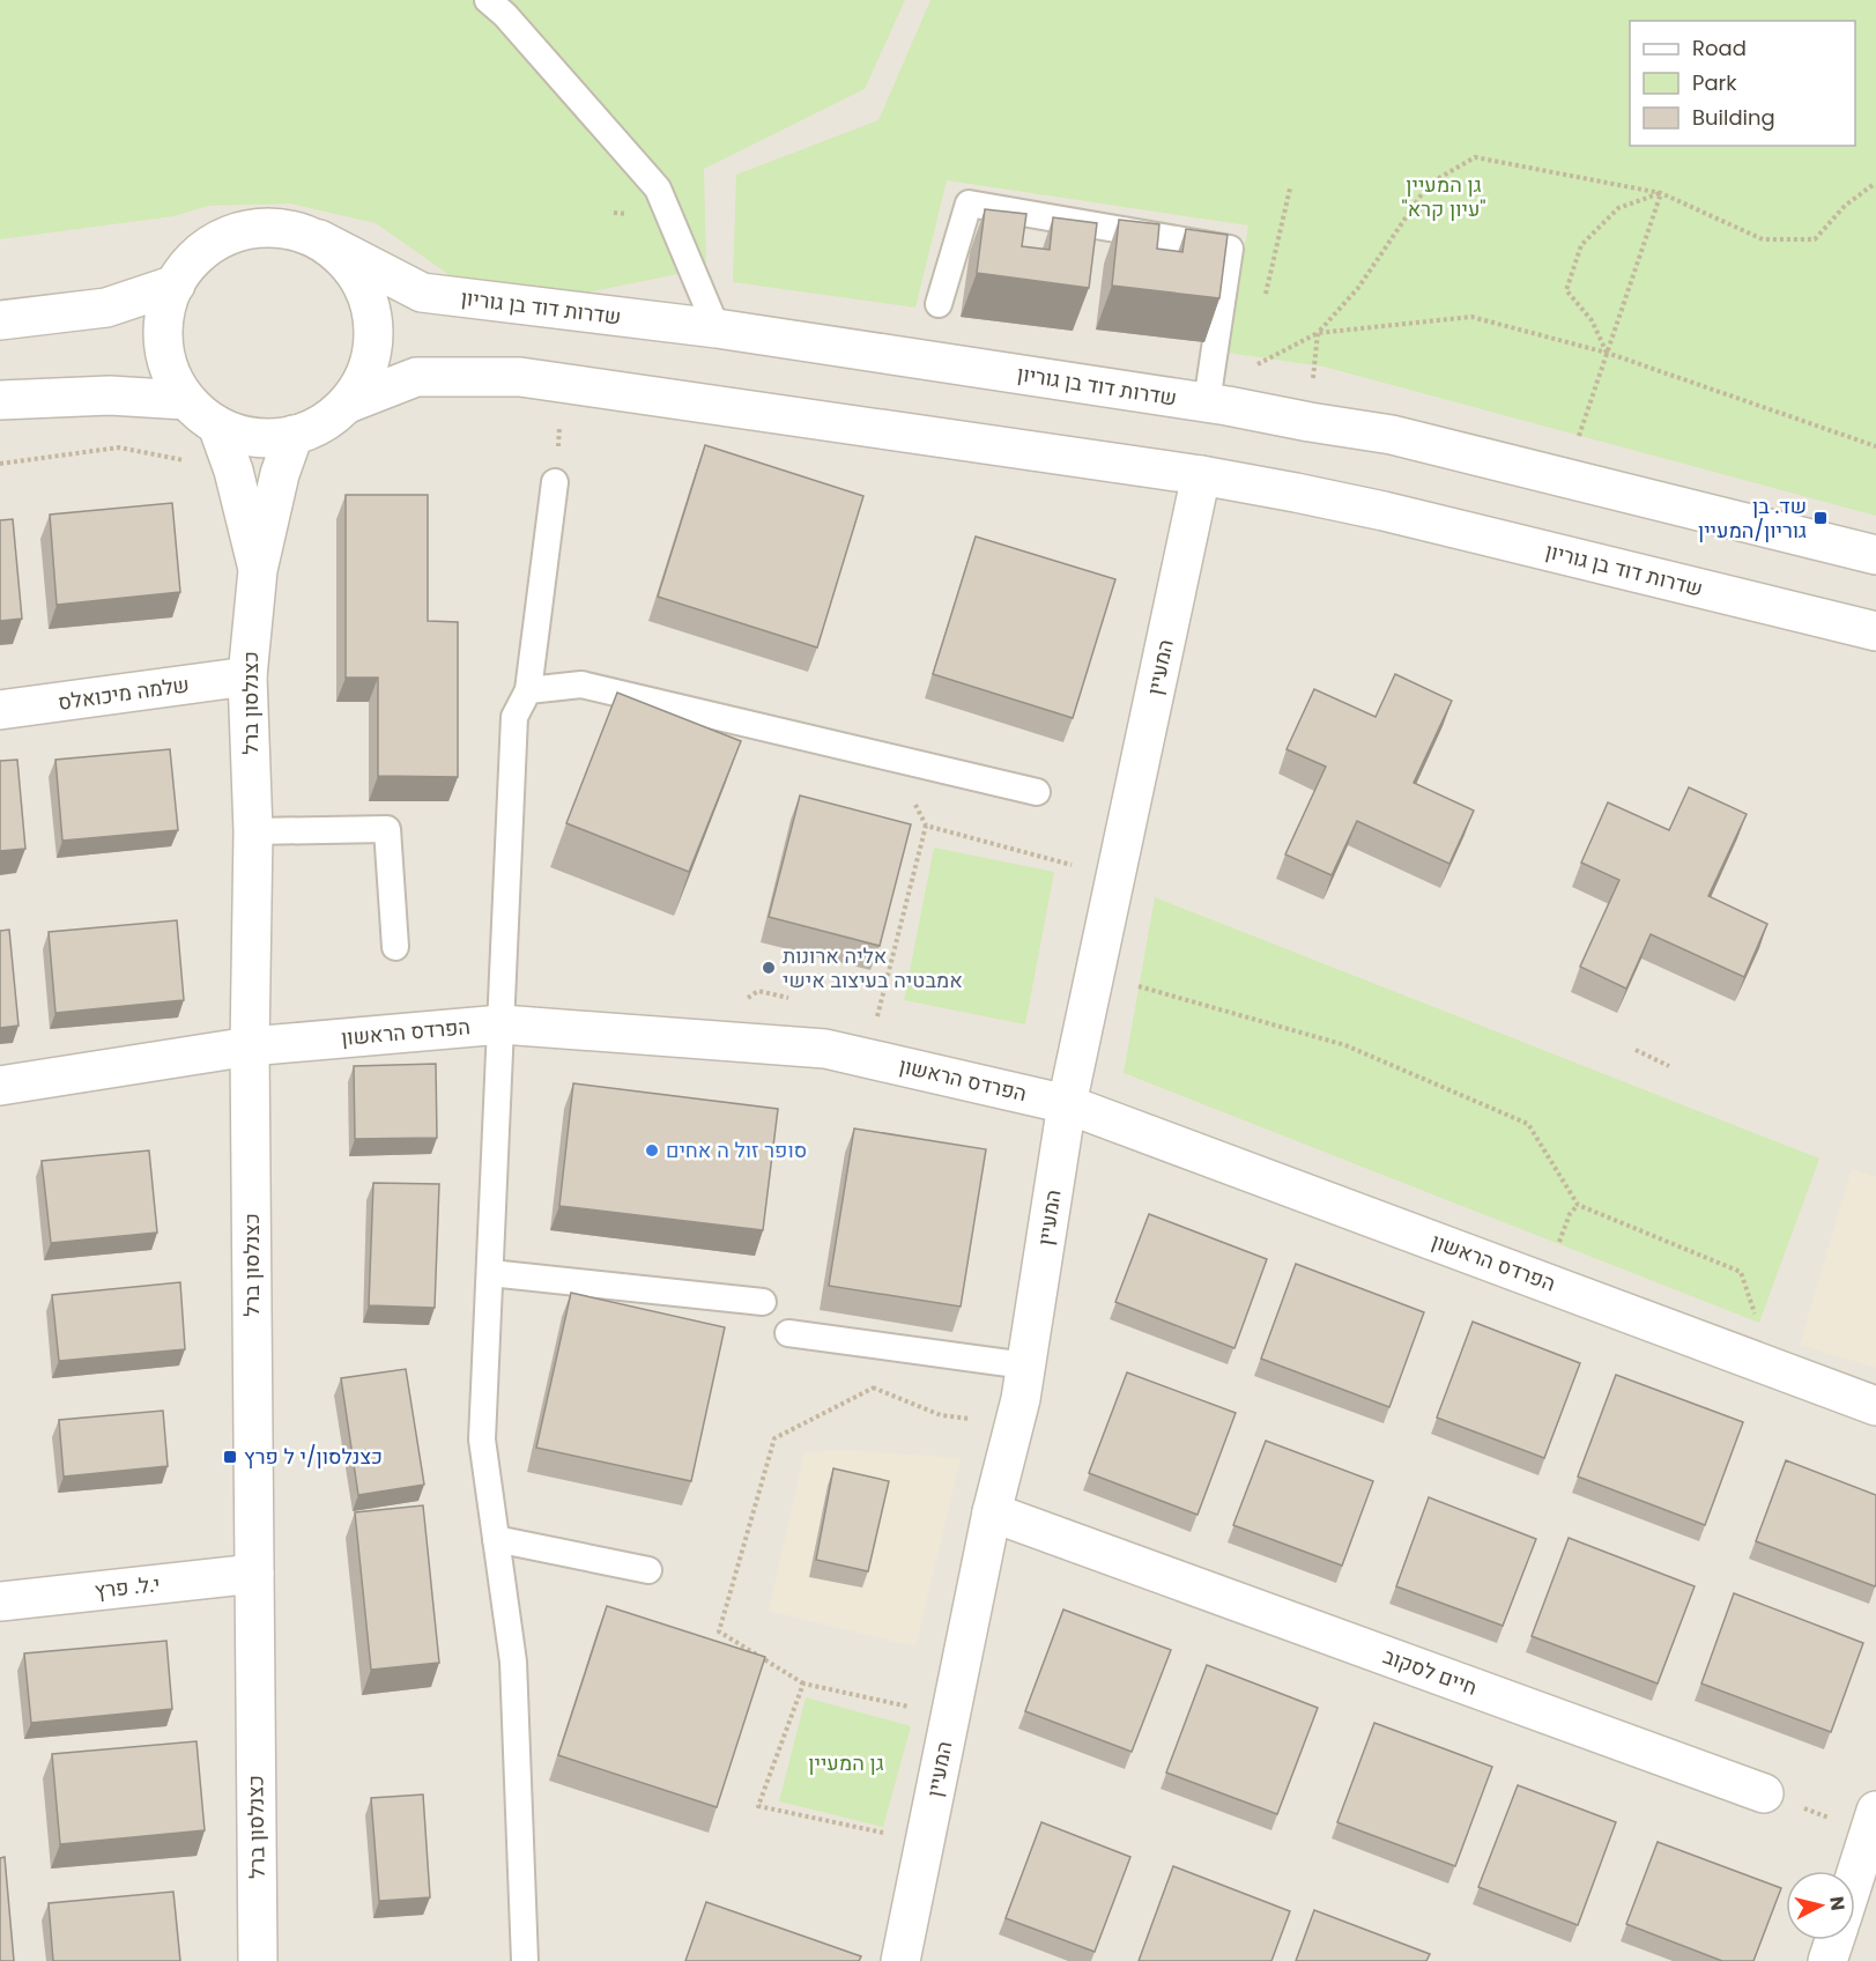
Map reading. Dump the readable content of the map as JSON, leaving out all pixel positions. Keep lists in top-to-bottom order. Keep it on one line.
{"streets":{"street":["שדרות דוד בן גוריון","המעיין","שלמה מיכואלס","כצנלסון ברל","הפרדס הראשון","י.ל. פרץ","חיים לסקוב"]},"crossings":[["שדרות דוד בן גוריון","המעיין"],["שדרות דוד בן גוריון","כצנלסון ברל"],["המעיין","הפרדס הראשון"],["המעיין","חיים לסקוב"],["שלמה מיכואלס","כצנלסון ברל"],["כצנלסון ברל","הפרדס הראשון"],["כצנלסון ברל","י.ל. פרץ"]],"parks":["גן המעיין \"עיון קרא\"","גן המעיין"],"places":{"transit":["שד. בן גוריון/המעיין","כצנלסון/י ל פרץ"],"other":["אליה ארונות אמבטיה בעיצוב אישי","סופר זול ה אחים"]},"legend":["Road","Park","Building"],"north":"right"}
